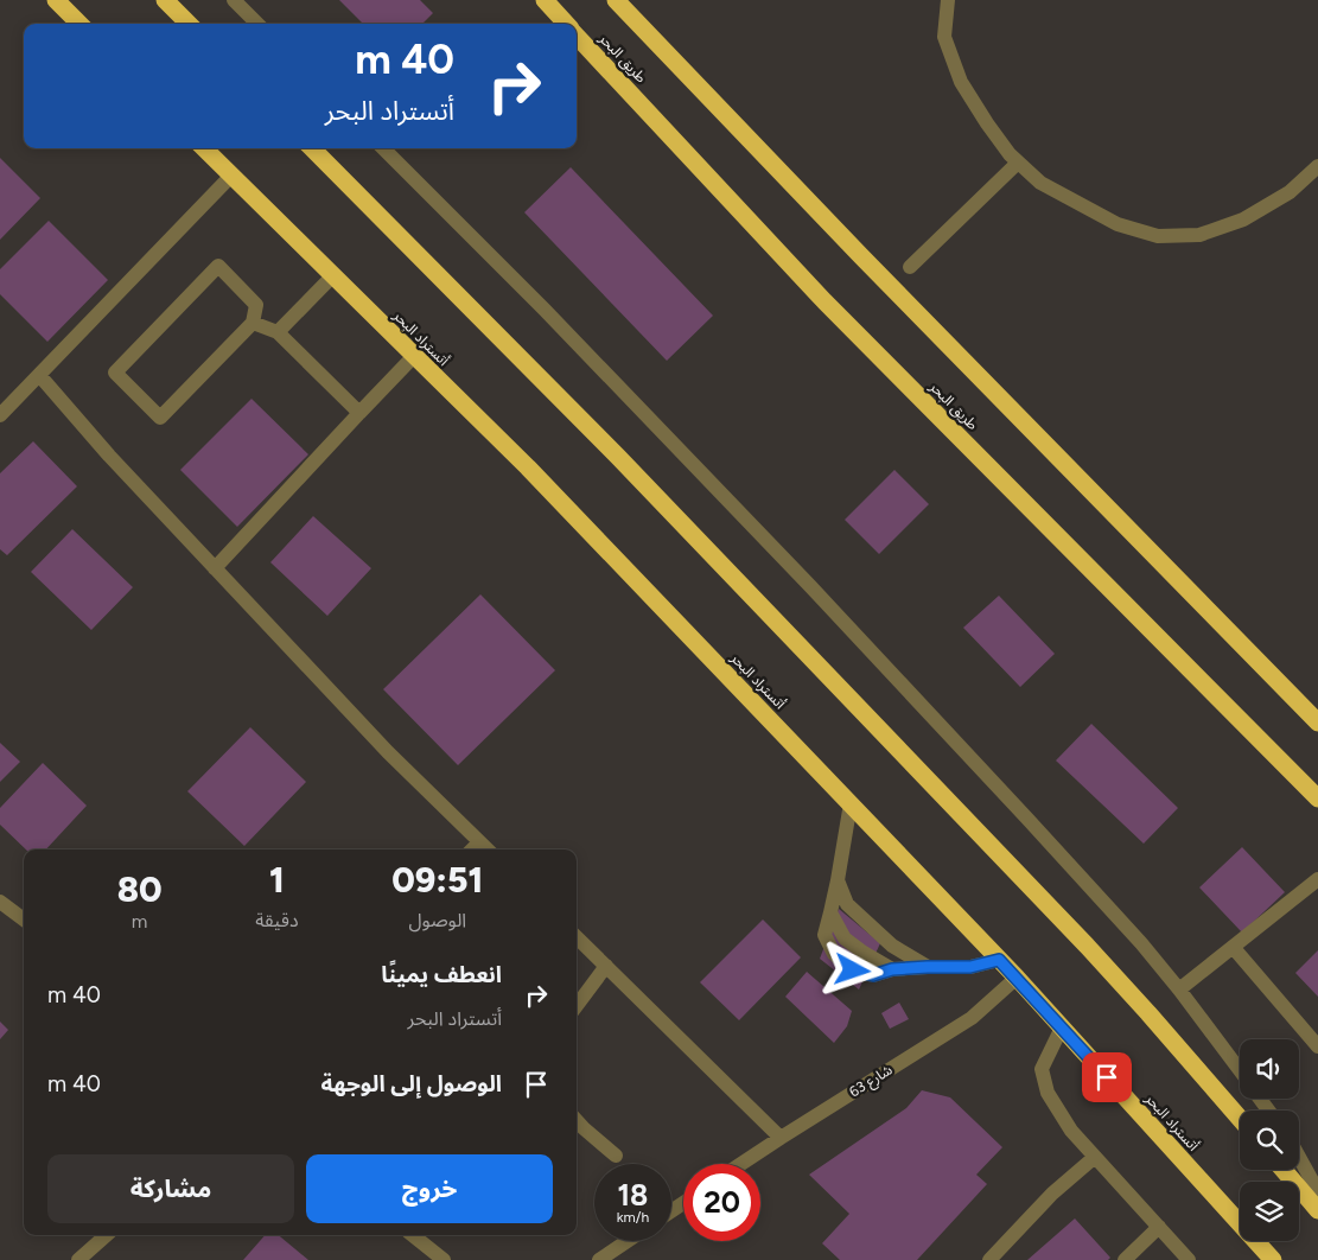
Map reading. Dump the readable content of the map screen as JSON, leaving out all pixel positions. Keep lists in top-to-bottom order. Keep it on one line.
{"streets":{"highway":["طريق البحر","أتستراد البحر"],"street":["شارع 63"]},"crossings":[["أتستراد البحر","شارع 63"]],"page":{"turn":["40 m","أتستراد البحر"],"eta":["09:51","الوصول","1","دقيقة","80","m"],"list":[{"name":"انعطف يمينًا","note":"أتستراد البحر","value":"40 m"},{"name":"الوصول إلى الوجهة","value":"40 m"}],"buttons":["خروج","مشاركة"],"speed":"18 km/h","limit":"20"}}
